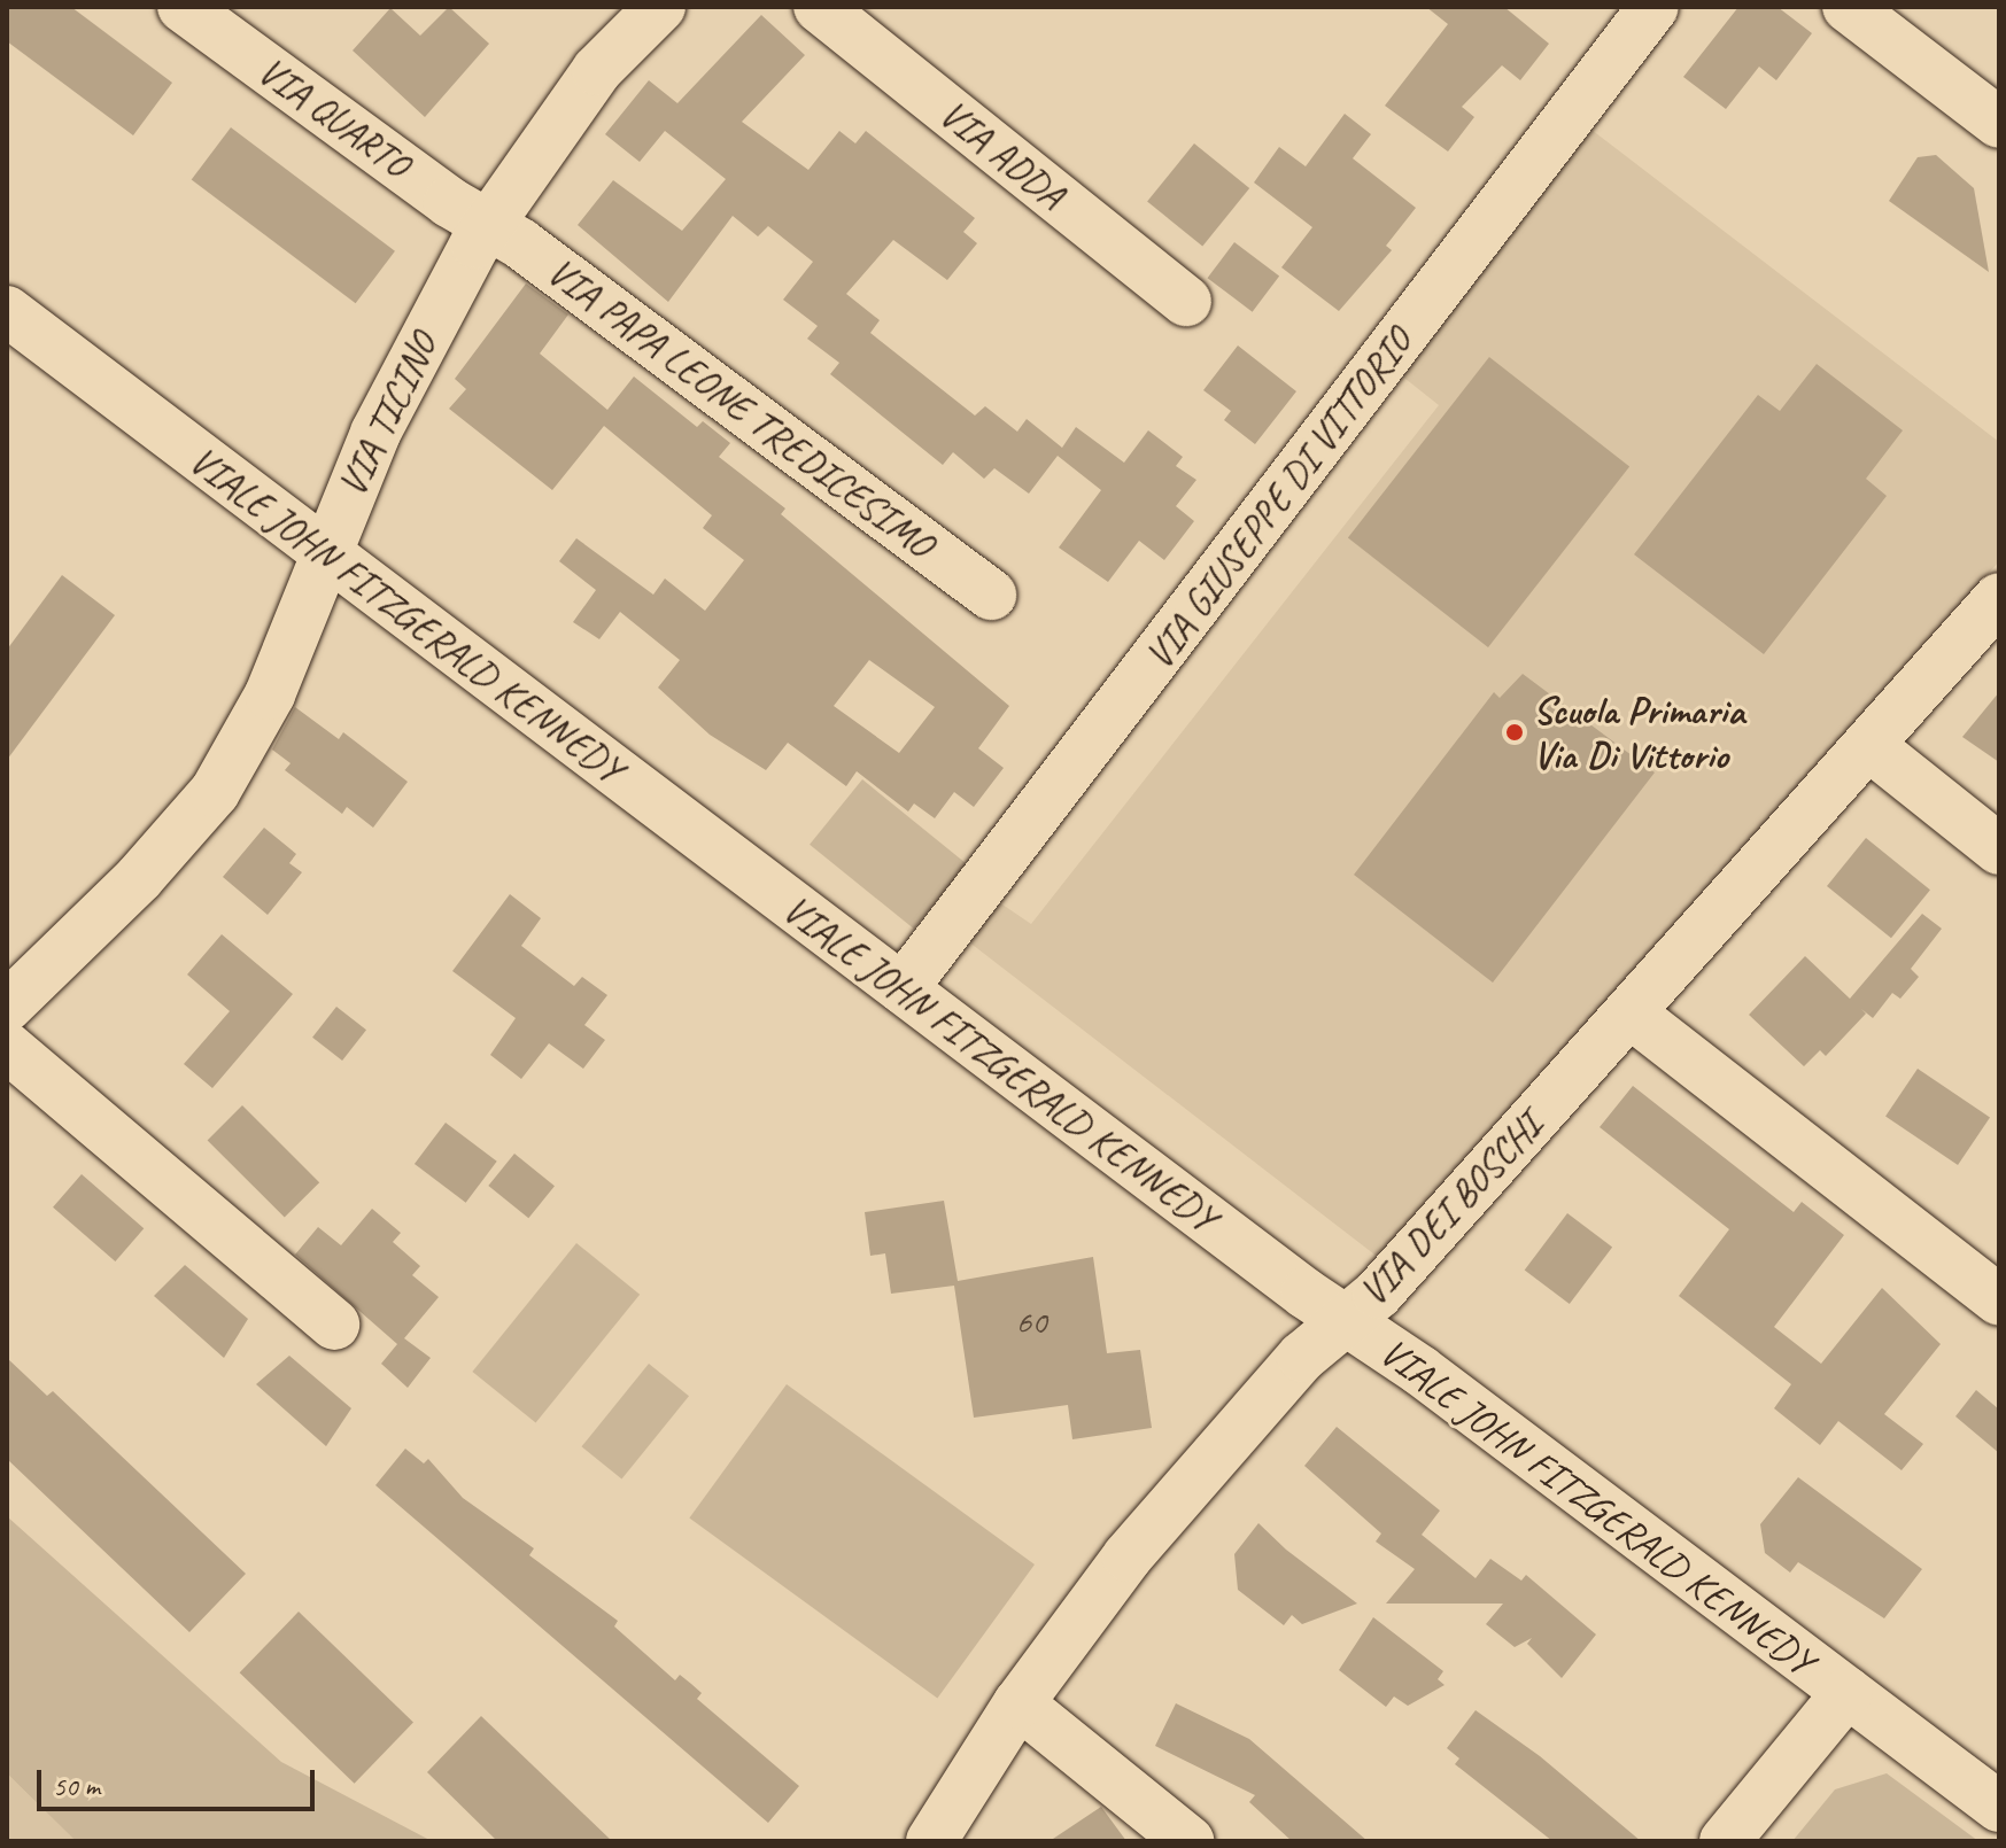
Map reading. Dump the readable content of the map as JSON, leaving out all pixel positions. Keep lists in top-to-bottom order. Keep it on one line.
{"streets":{"street":["VIA QUARTO","VIA ADDA","VIA PAPA LEONE TREDICESIMO","VIA TICINO","VIA GIUSEPPE DI VITTORIO","VIALE JOHN FITZGERALD KENNEDY","VIA DEI BOSCHI"]},"crossings":[["VIA QUARTO","VIA PAPA LEONE TREDICESIMO"],["VIA QUARTO","VIA TICINO"],["VIA PAPA LEONE TREDICESIMO","VIA TICINO"],["VIA TICINO","VIALE JOHN FITZGERALD KENNEDY"],["VIA GIUSEPPE DI VITTORIO","VIALE JOHN FITZGERALD KENNEDY"],["VIALE JOHN FITZGERALD KENNEDY","VIA DEI BOSCHI"]],"places":["Scuola Primaria Via Di Vittorio"],"house_numbers":["60"],"scale_bar":"50 m"}
